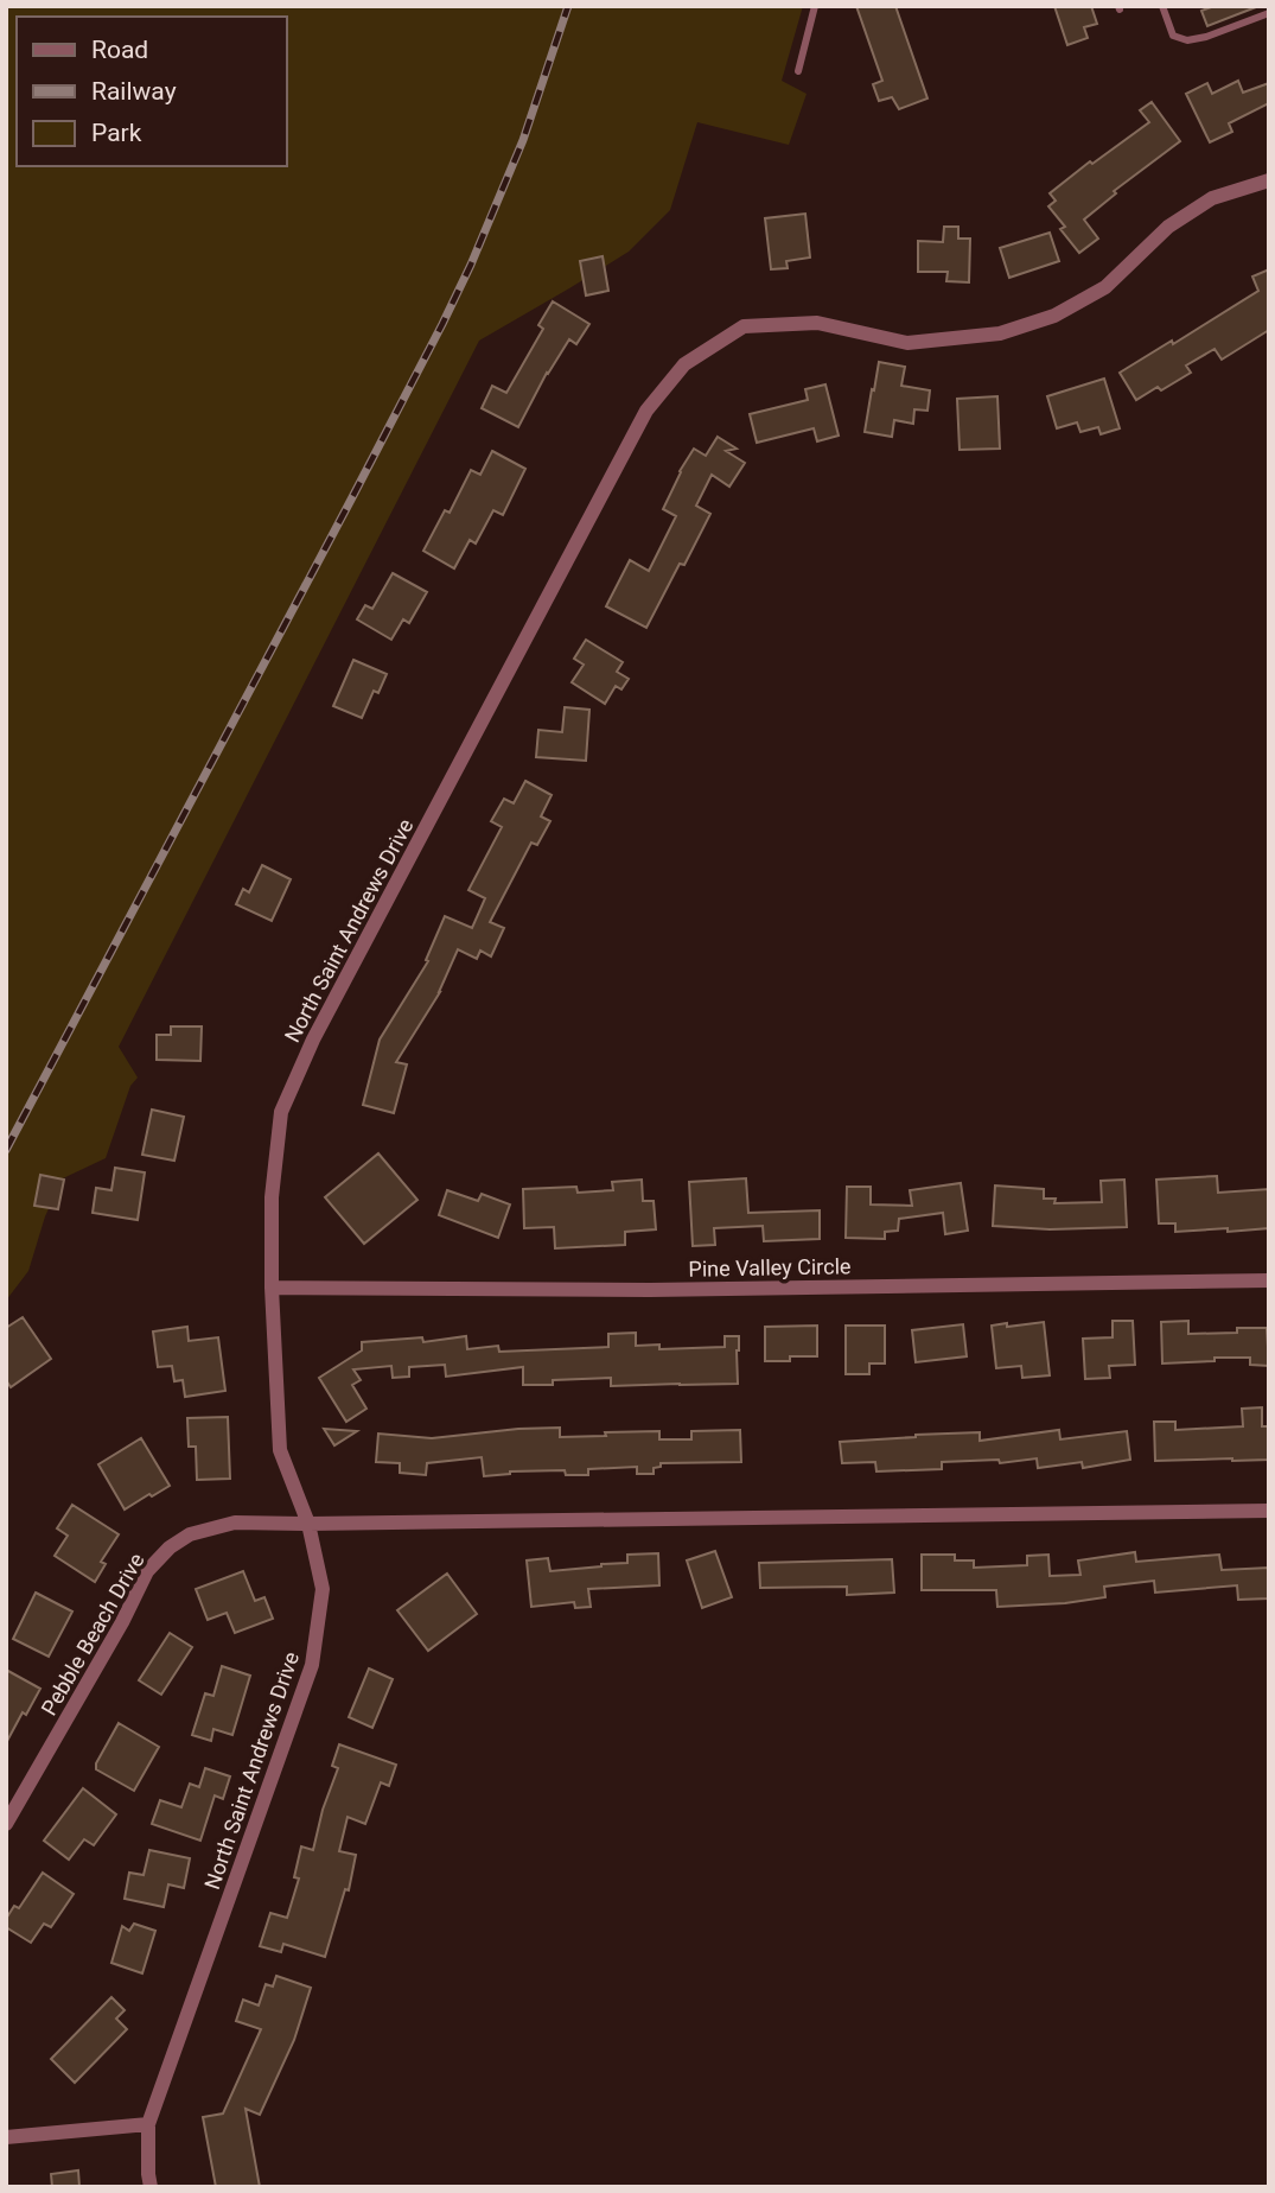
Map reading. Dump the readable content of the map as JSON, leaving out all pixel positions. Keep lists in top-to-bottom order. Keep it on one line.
{"streets":{"street":["North Saint Andrews Drive","Pine Valley Circle","Pebble Beach Drive"]},"crossings":[["North Saint Andrews Drive","Pine Valley Circle"],["North Saint Andrews Drive","Pebble Beach Drive"]],"legend":["Road","Railway","Park"]}
